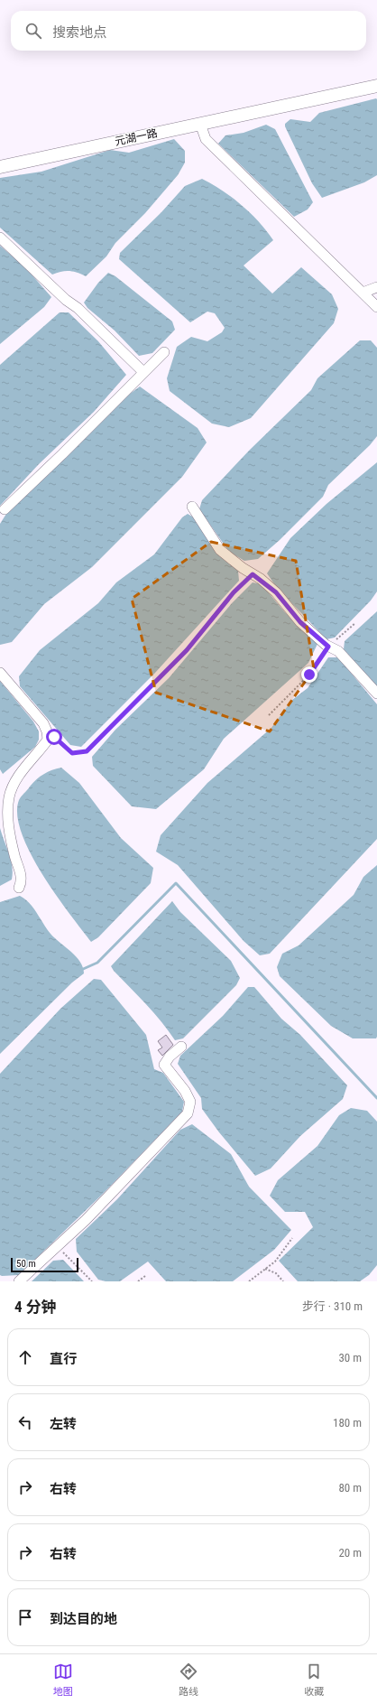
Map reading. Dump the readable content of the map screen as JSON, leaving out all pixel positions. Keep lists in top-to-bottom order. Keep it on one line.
{"streets":{"main road":["元湖一路"]},"scale_bar":"50 m","page":{"search":"搜索地点","scale":"50 m","heading":["4 分钟","步行 · 310 m"],"list":[["直行","30 m"],["左转","180 m"],["右转","80 m"],["右转","20 m"],"到达目的地"],"nav":["地图","路线","收藏"]}}
